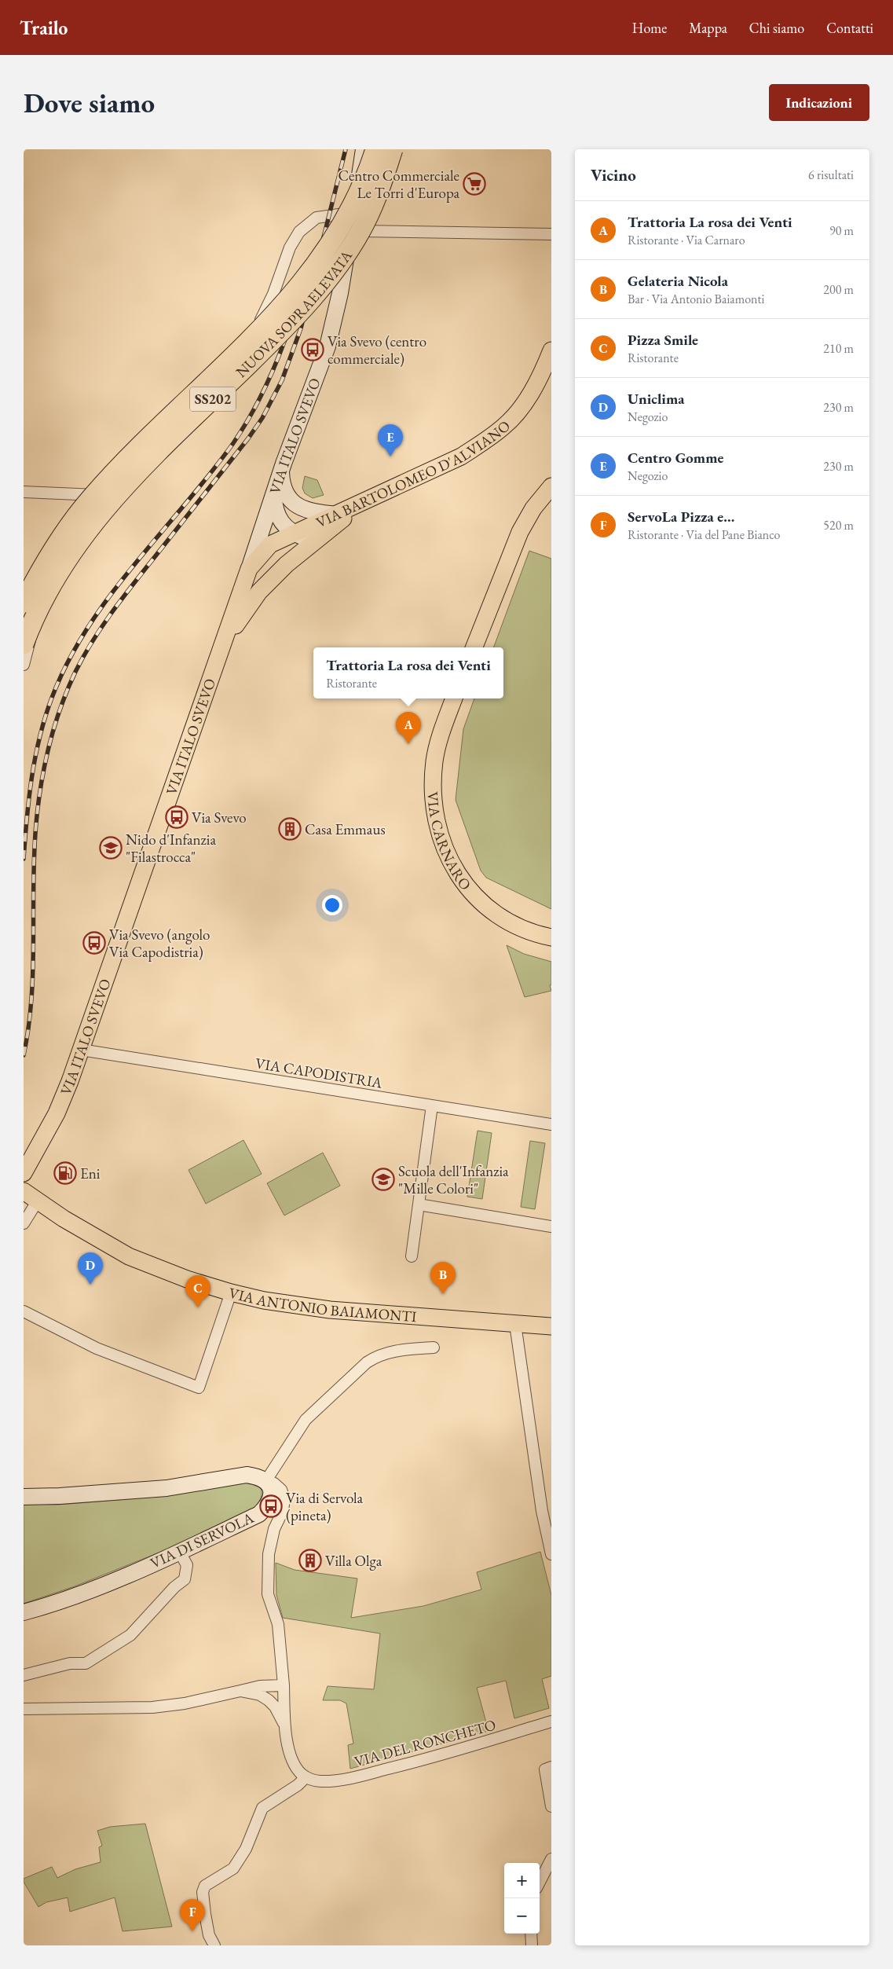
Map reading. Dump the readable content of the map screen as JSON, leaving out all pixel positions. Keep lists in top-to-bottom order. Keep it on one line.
{"streets":{"highway":["NUOVA SOPRAELEVATA","SS202"],"main road":["VIA ITALO SVEVO","VIA BARTOLOMEO D'ALVIANO","VIA CARNARO","VIA ANTONIO BAIAMONTI","VIA DI SERVOLA"],"street":["VIA CAPODISTRIA","VIA DEL RONCHETO"]},"crossings":[["VIA ITALO SVEVO","VIA BARTOLOMEO D'ALVIANO"],["VIA ITALO SVEVO","VIA CAPODISTRIA"]],"places":{"supermarket":["Centro Commerciale Le Torri d'Europa"],"bus stop":["Via Svevo (centro commerciale)","Via Svevo","Via Svevo (angolo Via Capodistria)","Via di Servola (pineta)"],"building":["Casa Emmaus","Villa Olga"],"school or university":["Nido d'Infanzia \"Filastrocca\"","Scuola dell'Infanzia \"Mille Colori\""],"fuel station":["Eni"]},"page":{"header":"Trailo","nav":["Home","Mappa","Chi siamo","Contatti"],"buttons":"Indicazioni","title":"Dove siamo","heading":["Vicino","6 risultati"],"list":[{"mark":"A","name":"Trattoria La rosa dei Venti","note":"Ristorante · Via Carnaro","value":"90 m"},{"mark":"B","name":"Gelateria Nicola","note":"Bar · Via Antonio Baiamonti","value":"200 m"},{"mark":"C","name":"Pizza Smile","note":"Ristorante","value":"210 m"},{"mark":"D","name":"Uniclima","note":"Negozio","value":"230 m"},{"mark":"E","name":"Centro Gomme","note":"Negozio","value":"230 m"},{"mark":"F","name":"ServoLa Pizza e...","note":"Ristorante · Via del Pane Bianco","value":"520 m"}],"pins":["E","A","D","B","C","F"],"popup":["Trattoria La rosa dei Venti","Ristorante"],"map_buttons":["+","−"]}}
